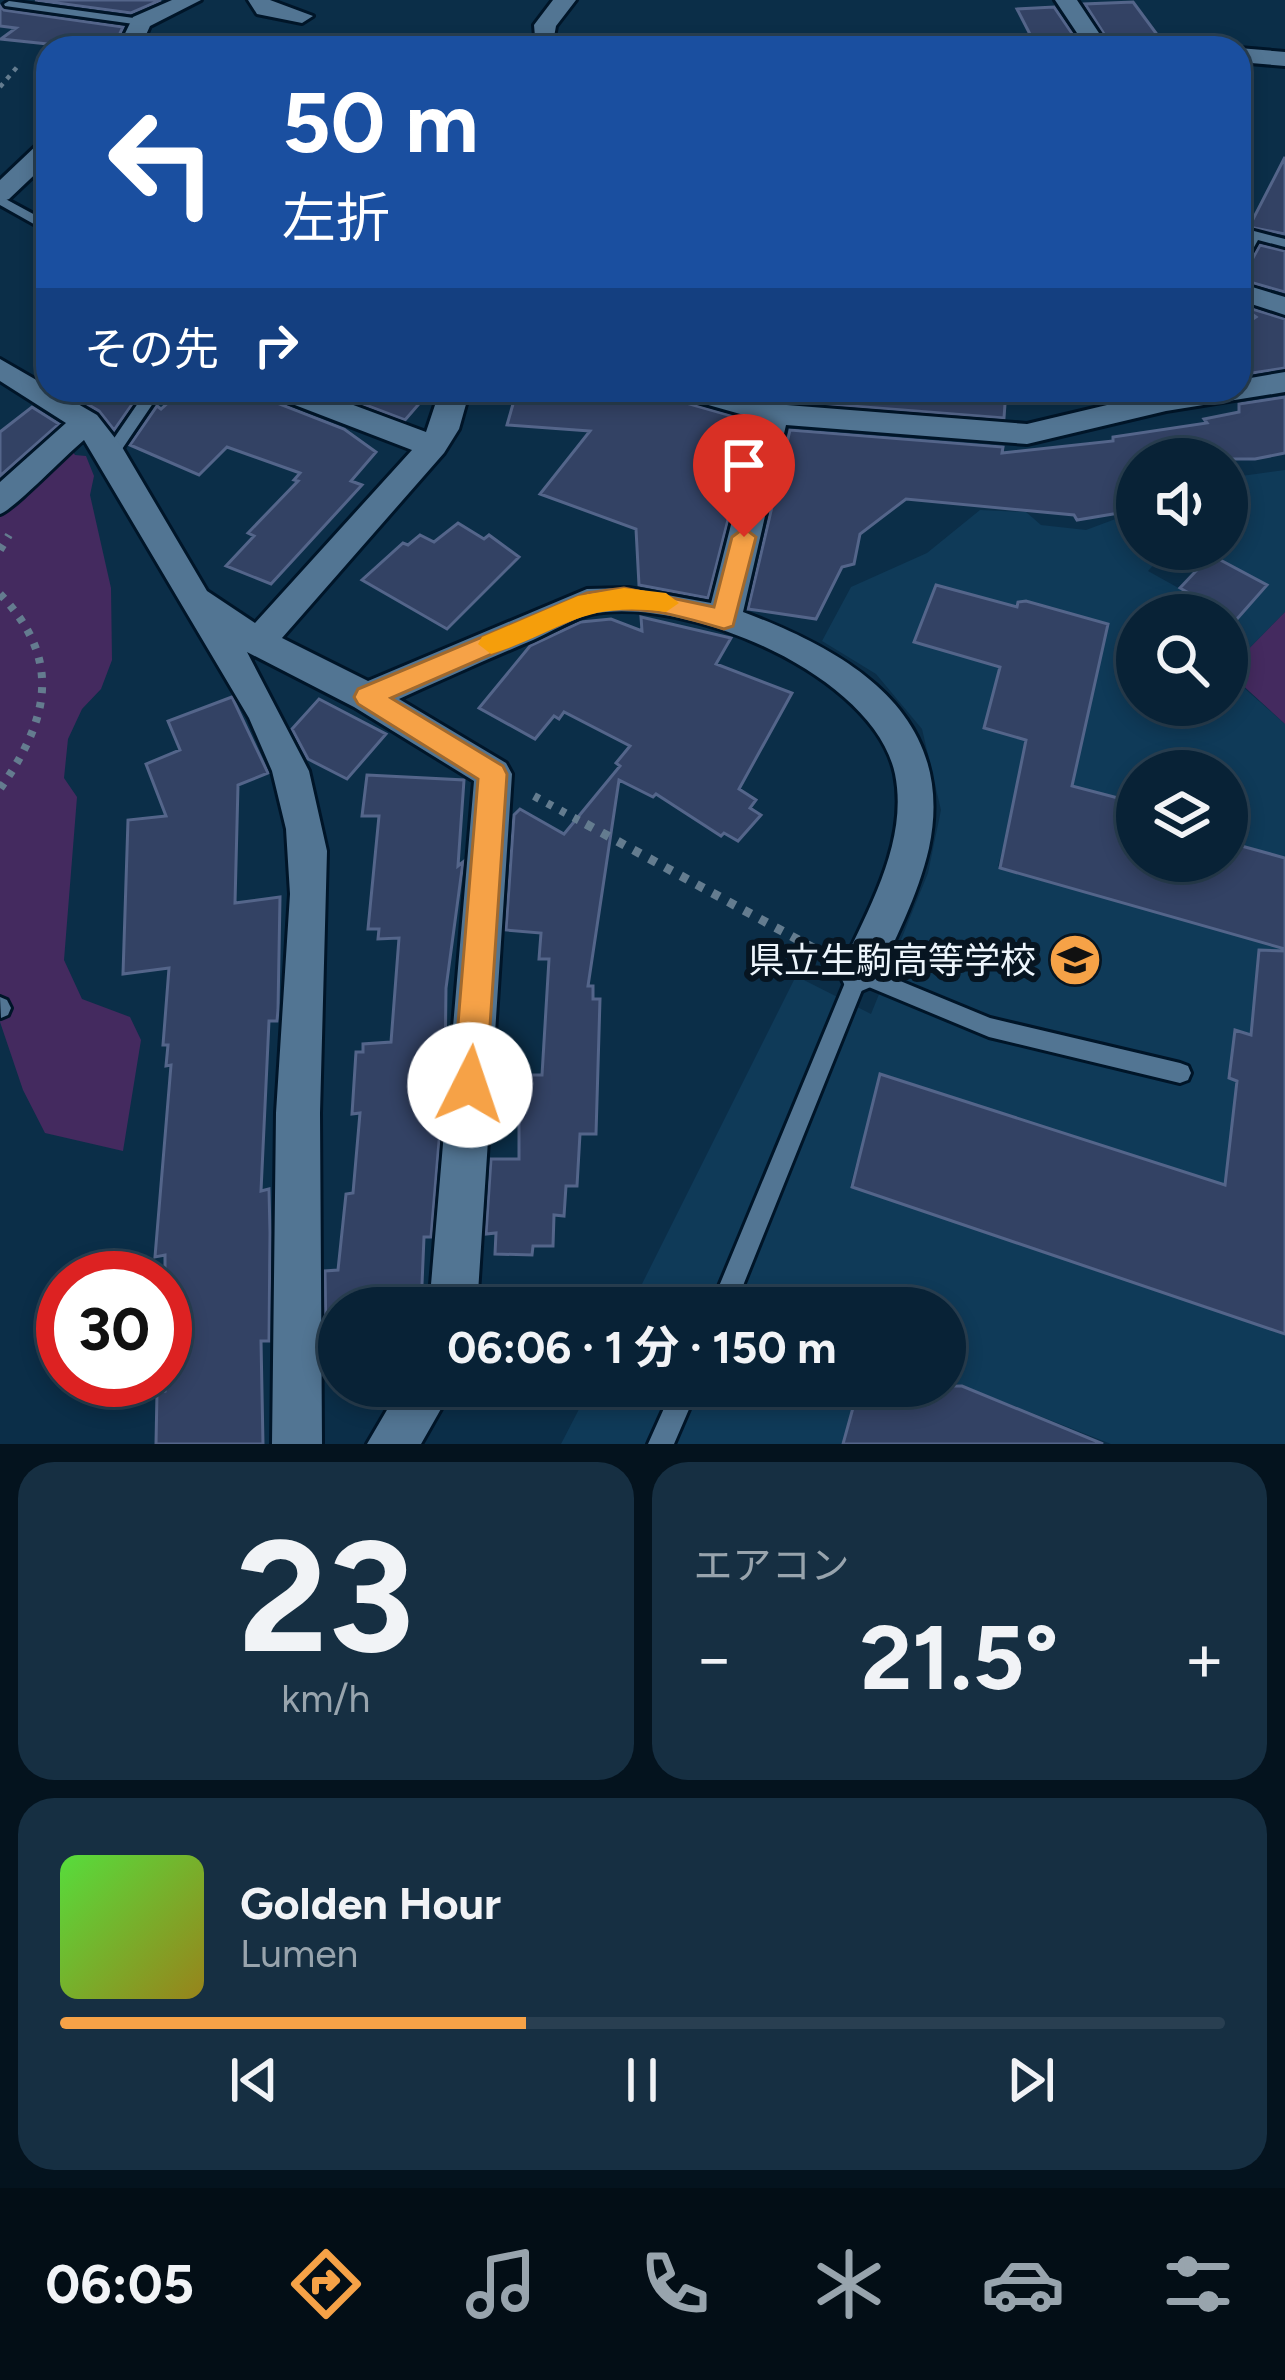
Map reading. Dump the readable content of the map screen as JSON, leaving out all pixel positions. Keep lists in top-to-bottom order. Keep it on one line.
{"places":{"school or university":["県立生駒高等学校"]},"page":{"turn":["50 m","左折"],"then":"その先","limit":"30","trip":"06:06 · 1 分 · 150 m","tile":[["23","km/h"],"エアコン"],"heat":["−","21.5°","+"],"song":["Golden Hour","Lumen"],"tabs":"06:05"}}
